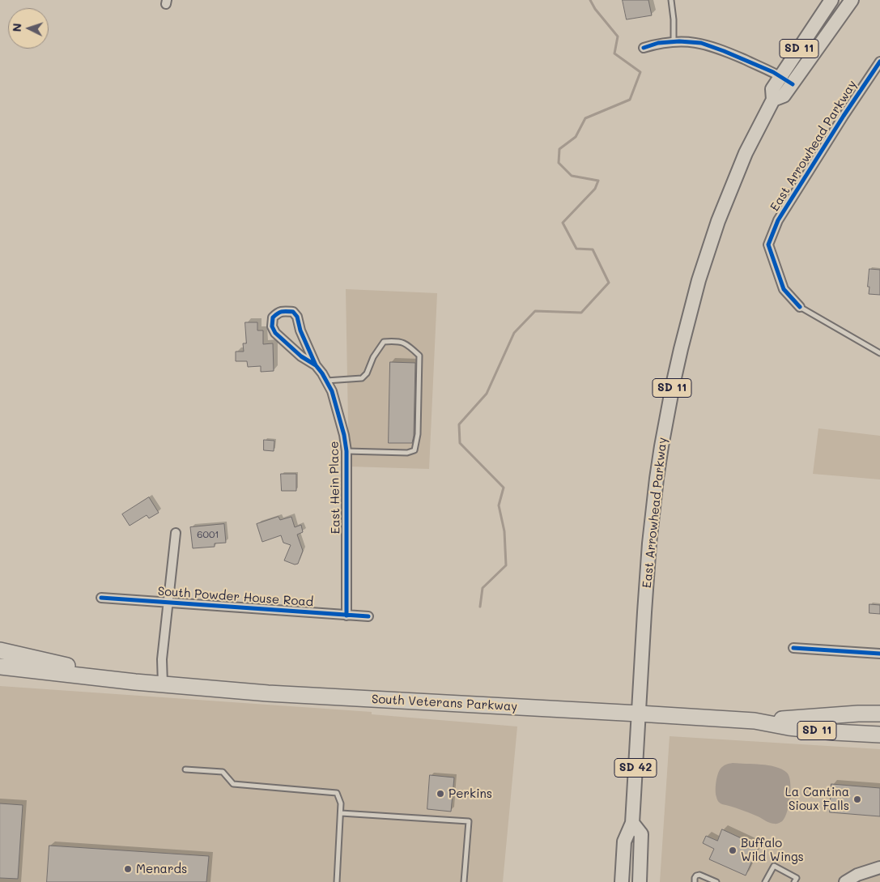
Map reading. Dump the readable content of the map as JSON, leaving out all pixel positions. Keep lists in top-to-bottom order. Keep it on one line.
{"streets":{"highway":["SD 11","South Veterans Parkway"],"main road":["East Arrowhead Parkway","SD 42"],"street":["East Hein Place","South Powder House Road"]},"crossings":[["East Arrowhead Parkway","South Veterans Parkway"],["East Hein Place","South Powder House Road"]],"places":["Perkins","La Cantina Sioux Falls","Buffalo Wild Wings","Menards"],"house_numbers":["6001"],"north":"left"}
